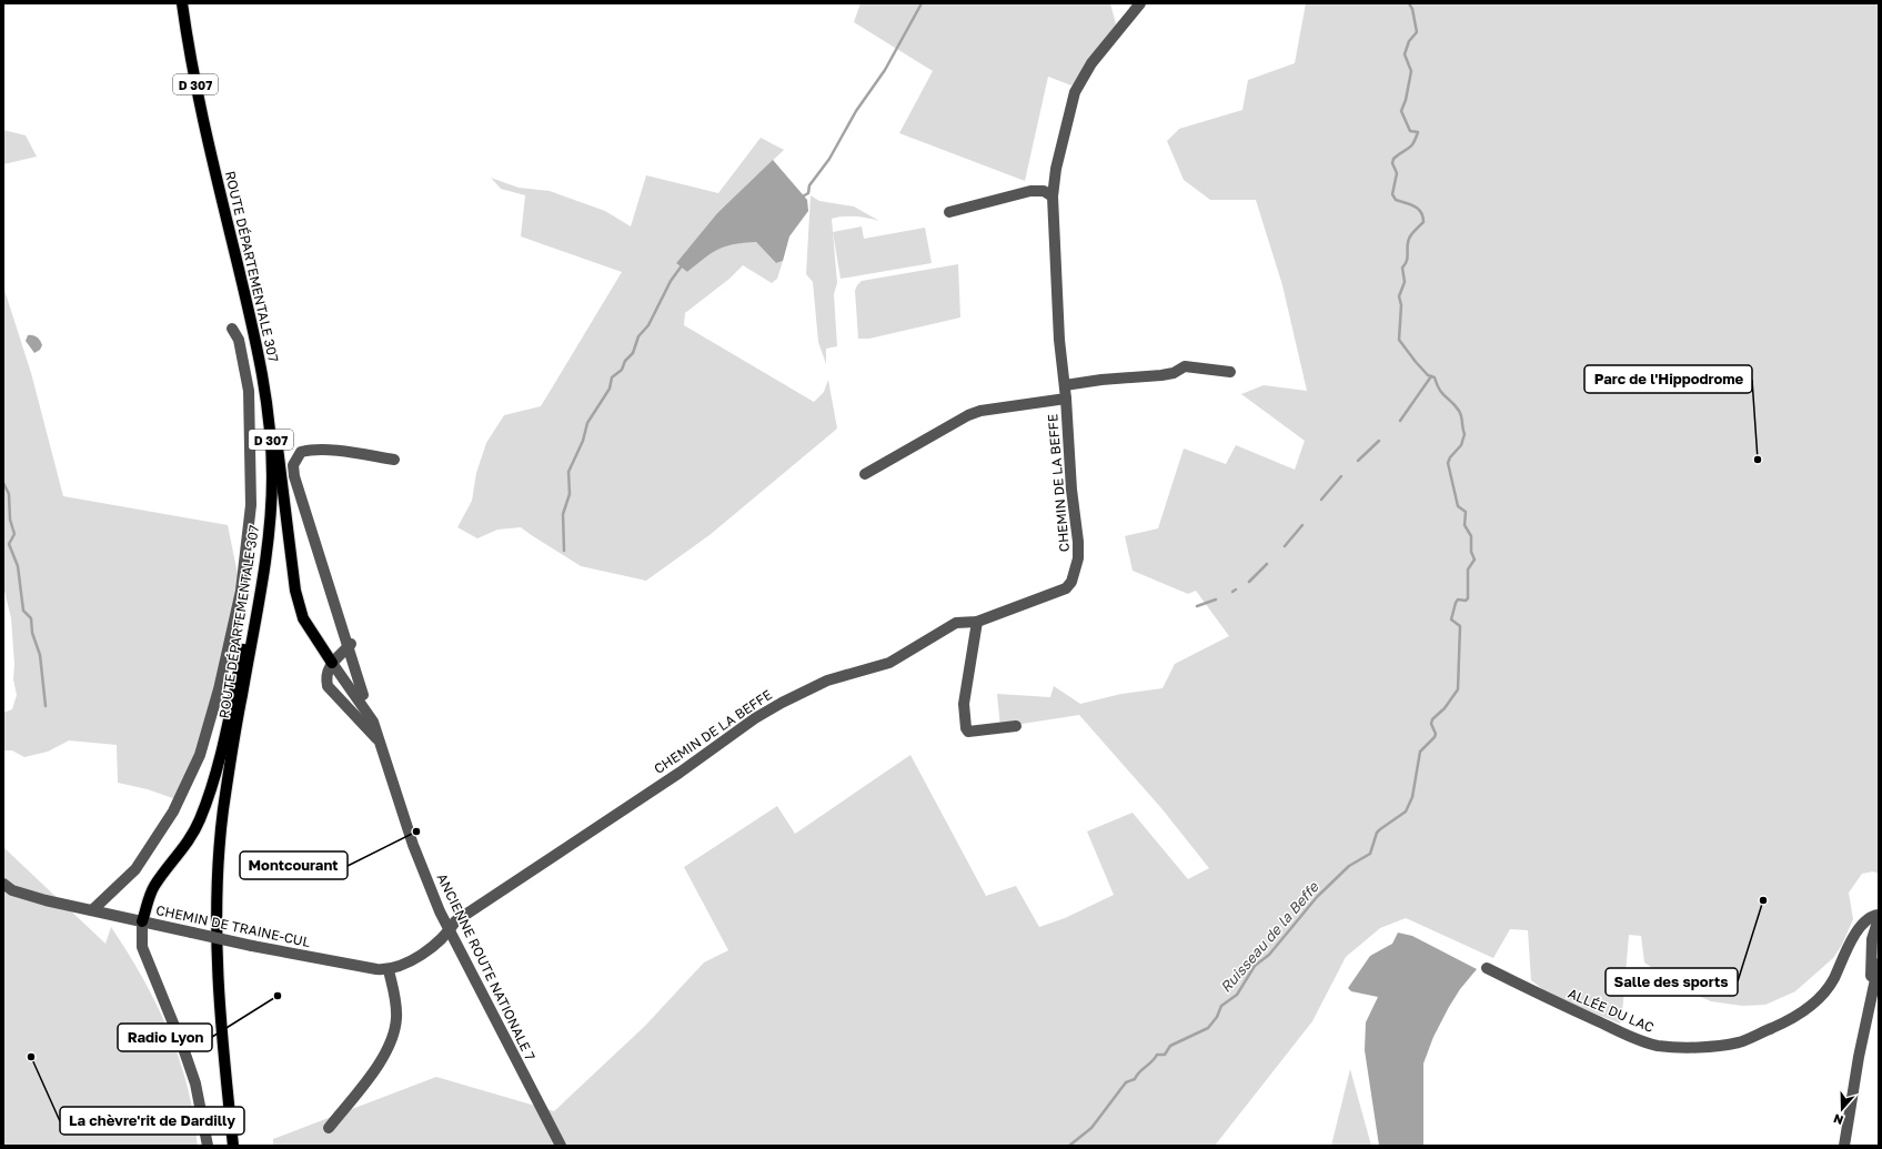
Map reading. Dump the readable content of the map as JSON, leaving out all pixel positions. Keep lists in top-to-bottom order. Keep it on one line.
{"streets":{"main road":["D 307","ROUTE DÉPARTEMENTALE 307"],"street":["CHEMIN DE LA BEFFE","CHEMIN DE TRAINE-CUL","ANCIENNE ROUTE NATIONALE 7","ALLÉE DU LAC"]},"crossings":[["CHEMIN DE LA BEFFE","ANCIENNE ROUTE NATIONALE 7"]],"water":["Ruisseau de la Beffe"],"places":["Parc de l'Hippodrome","Montcourant","Salle des sports","Radio Lyon","La chèvre'rit de Dardilly"],"north":"bottom"}
